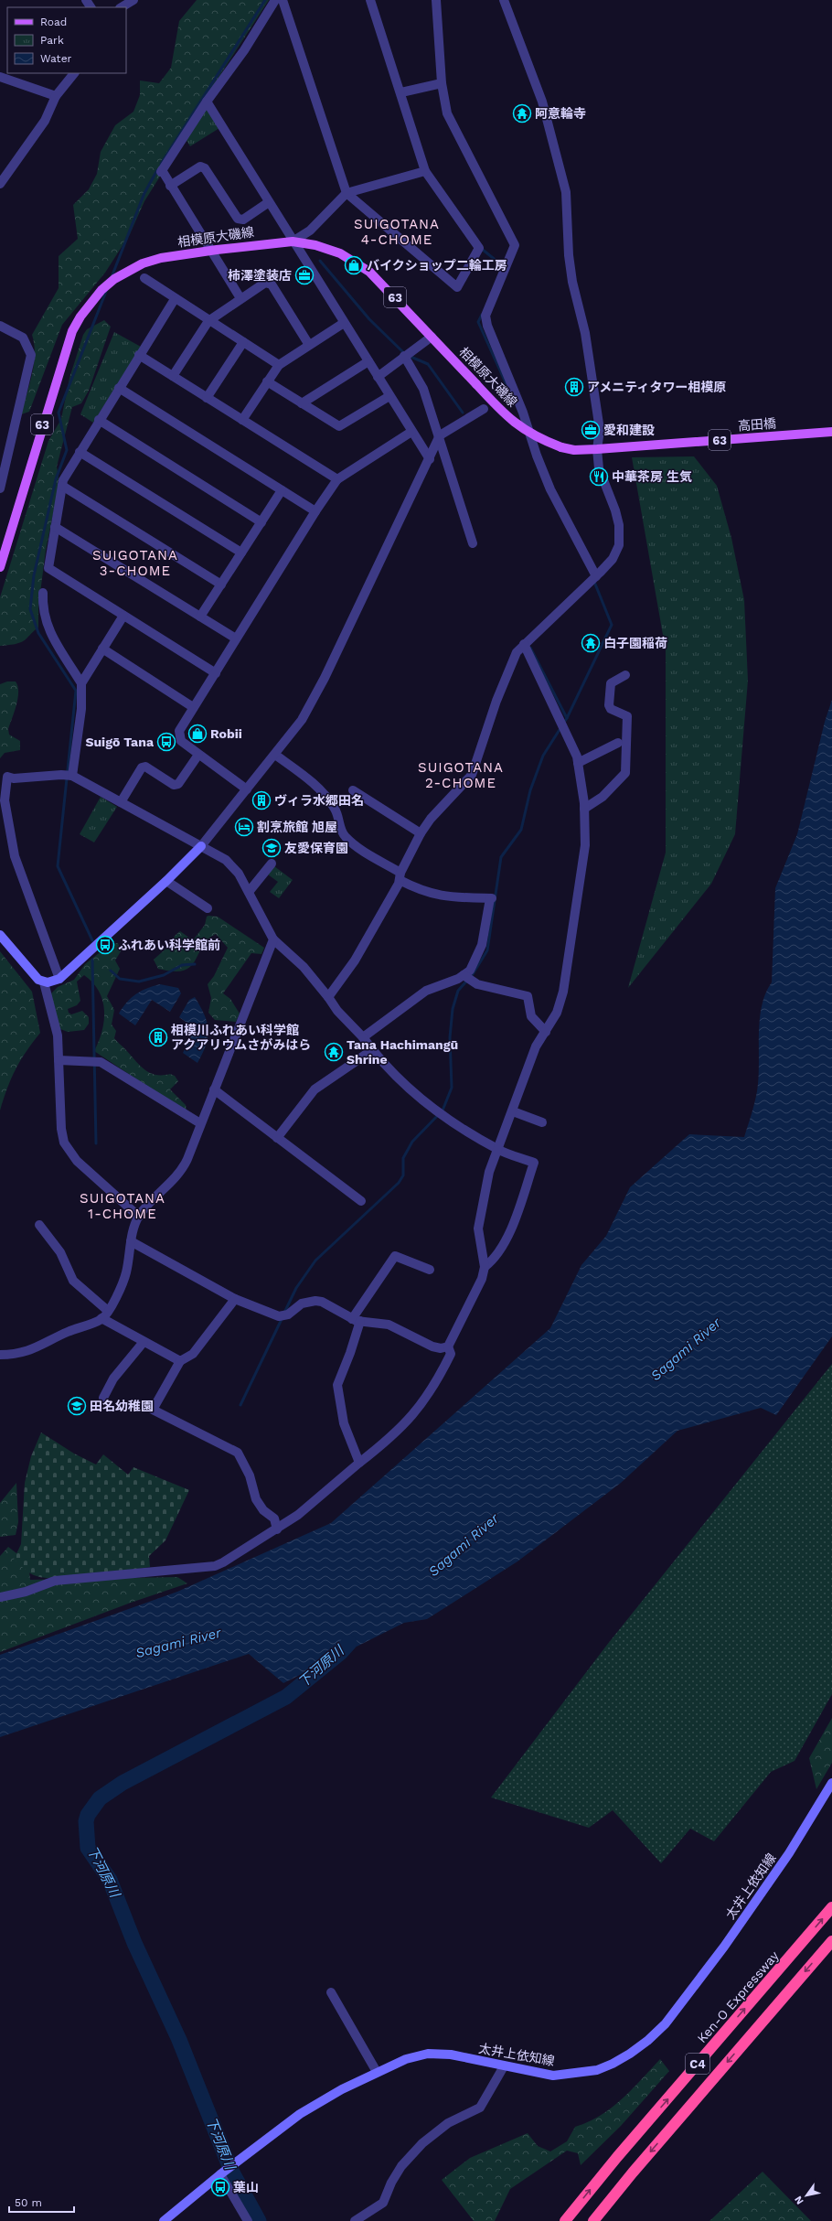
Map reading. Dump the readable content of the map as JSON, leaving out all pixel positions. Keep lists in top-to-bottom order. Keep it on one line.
{"streets":{"highway":["Ken-O Expressway","C4"],"main road":["相模原大磯線","63","高田橋","太井上依知線"]},"crossings":[["相模原大磯線","高田橋"]],"districts":["SUIGOTANA 4-CHOME","SUIGOTANA 3-CHOME","SUIGOTANA 2-CHOME","SUIGOTANA 1-CHOME"],"water":["Sagami River","下河原川"],"places":{"temple":["阿意輪寺","白子園稲荷","Tana Hachimangū Shrine"],"shop":["バイクショップ二輪工房","Robii"],"office":["柿澤塗装店","愛和建設"],"building":["アメニティタワー相模原","ヴィラ水郷田名","相模川ふれあい科学館 アクアリウムさがみはら"],"restaurant":["中華茶房 生気"],"bus stop":["Suigō Tana","ふれあい科学館前","葉山"],"hotel":["割烹旅館 旭屋"],"school or university":["友愛保育園","田名幼稚園"]},"legend":["Road","Park","Water"],"scale_bar":"50 m","north":"bottom left"}
